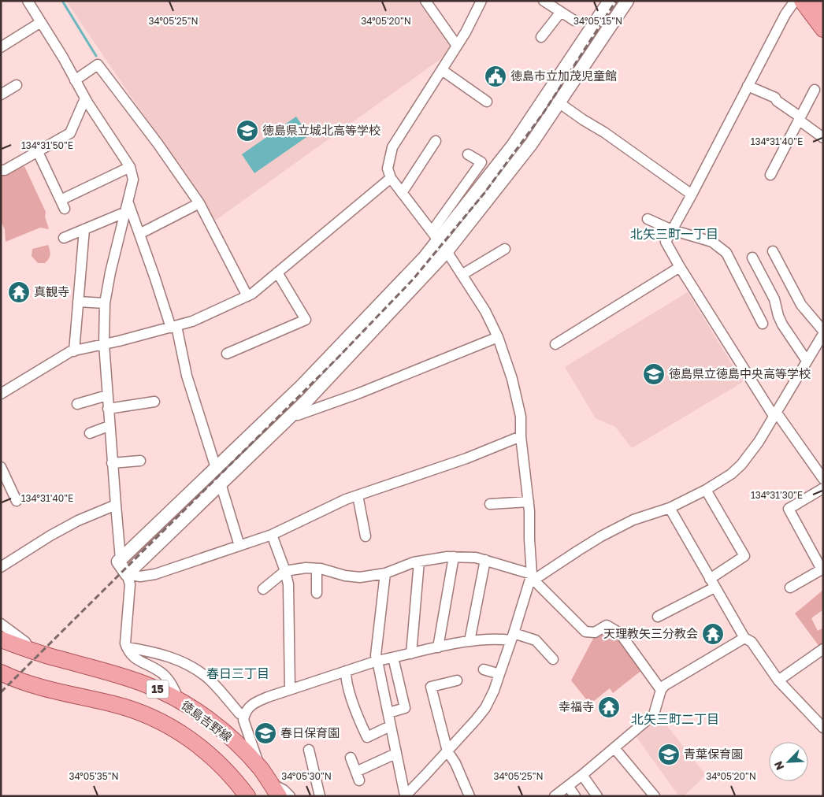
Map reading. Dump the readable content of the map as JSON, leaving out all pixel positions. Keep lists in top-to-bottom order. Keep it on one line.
{"streets":{"main road":["15","徳島吉野線"]},"districts":["北矢三町一丁目","春日三丁目","北矢三町二丁目"],"places":{"public building":["徳島市立加茂児童館"],"school or university":["徳島県立城北高等学校","徳島県立徳島中央高等学校","春日保育園","青葉保育園"],"temple":["真観寺","天理教矢三分教会","幸福寺"]},"north":"bottom left","coordinates":["34°05'25\"N","34°05'20\"N","34°05'15\"N","134°31'40\"E","134°31'50\"E","134°31'30\"E","34°05'35\"N","34°05'30\"N"]}
